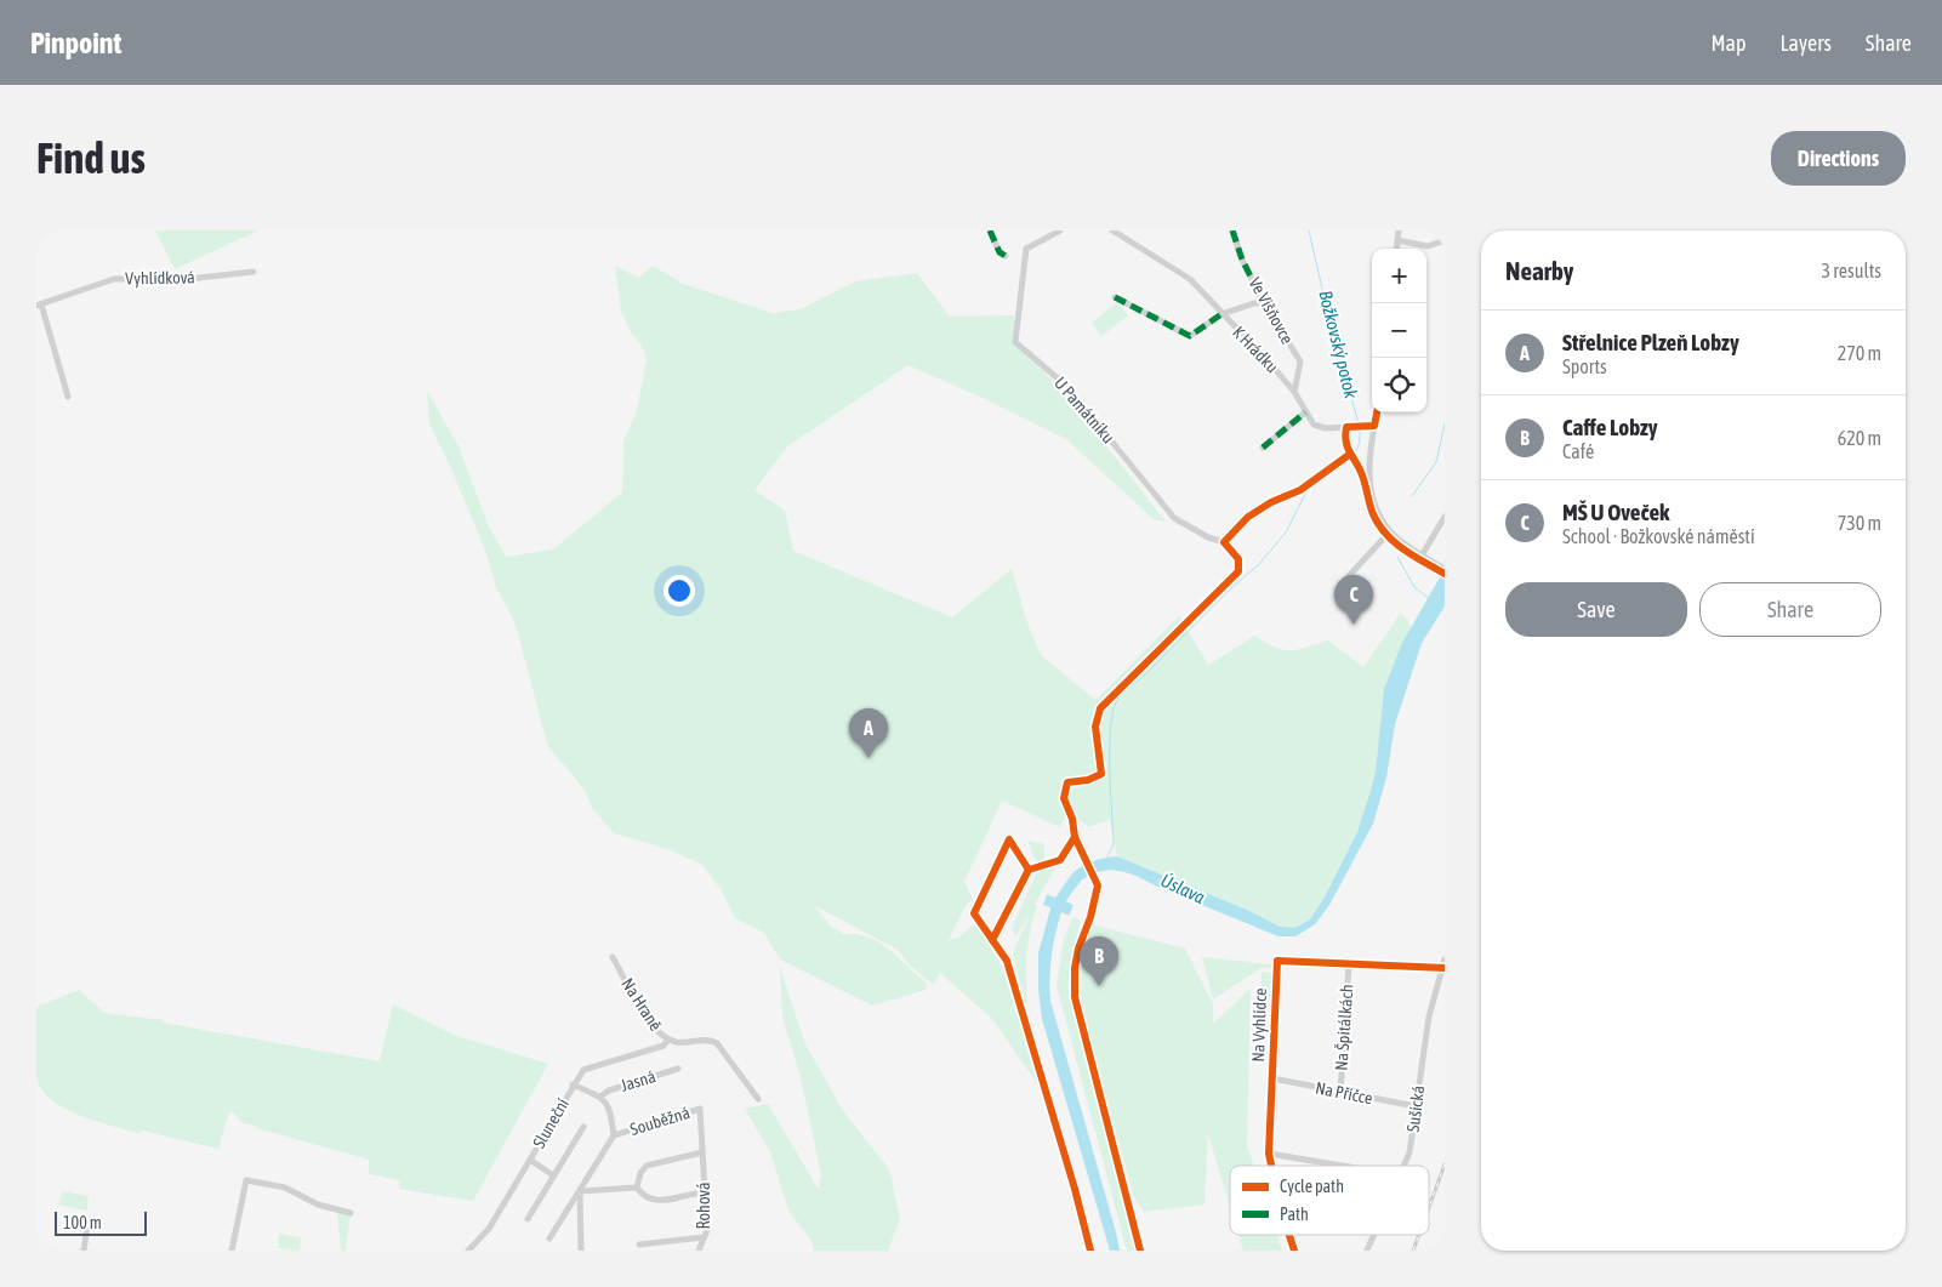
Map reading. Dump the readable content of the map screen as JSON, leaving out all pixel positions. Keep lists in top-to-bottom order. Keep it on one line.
{"streets":{"street":["Vyhlídková","Ve Višňovce","K Hrádku","U Památníku","Na Hraně","Na Vyhlídce","Na Špitálkách","Jasná","Na Příčce","Sušická","Souběžná","Sluneční","Rohová"]},"crossings":[["Ve Višňovce","K Hrádku"],["Na Hraně","Sluneční"],["Na Vyhlídce","Na Špitálkách"],["Na Vyhlídce","Na Příčce"],["Na Vyhlídce","Sušická"],["Na Špitálkách","Na Příčce"],["Na Příčce","Sušická"],["Souběžná","Rohová"]],"water":["Božkovský potok","Úslava"],"legend":["Cycle path","Path"],"scale_bar":"100 m","page":{"header":"Pinpoint","nav":["Map","Layers","Share"],"buttons":["Directions",["Save","Share"]],"title":"Find us","heading":["Nearby","3 results"],"map_buttons":["+","−"],"list":[{"mark":"A","name":"Střelnice Plzeň Lobzy","note":"Sports","value":"270 m"},{"mark":"B","name":"Caffe Lobzy","note":"Café","value":"620 m"},{"mark":"C","name":"MŠ U Oveček","note":"School · Božkovské náměstí","value":"730 m"}],"pins":["C","A","B"],"scale":"100 m"}}
